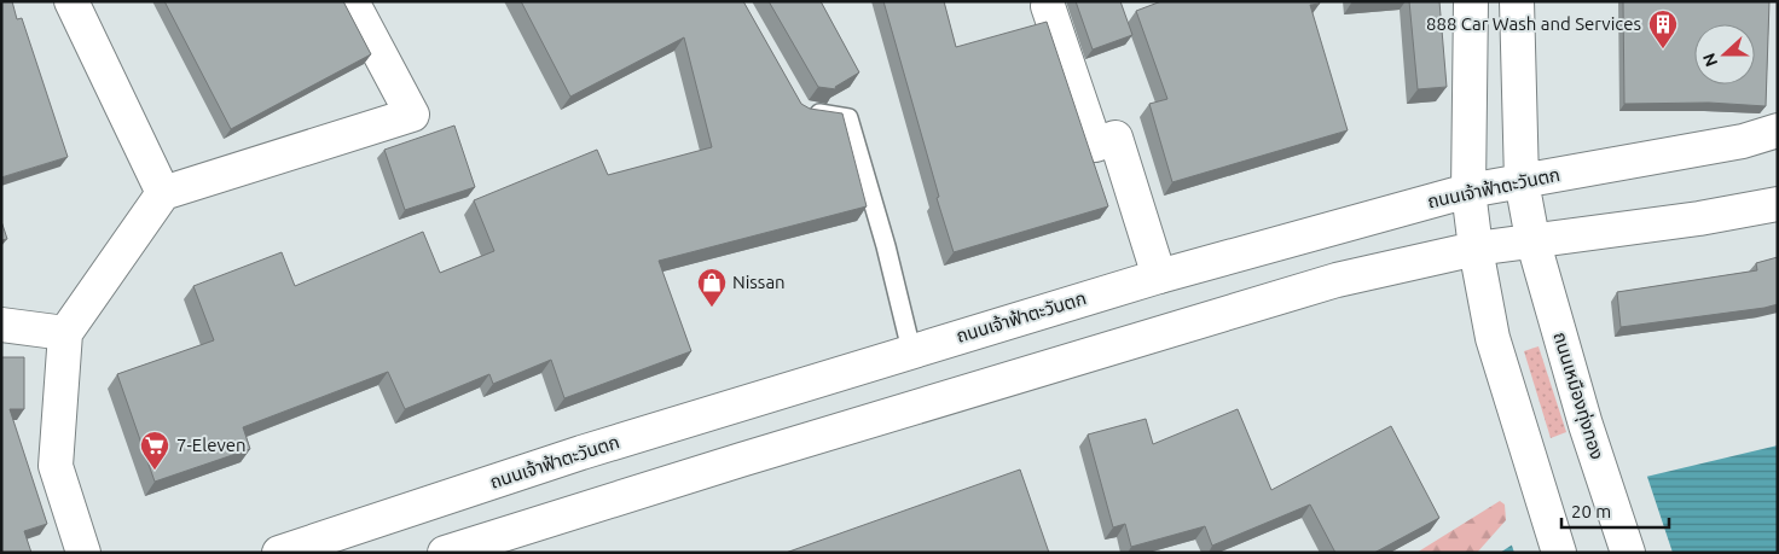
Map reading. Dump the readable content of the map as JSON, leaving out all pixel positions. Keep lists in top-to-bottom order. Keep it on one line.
{"streets":{"main road":["ถนนเจ้าฟ้าตะวันตก","ถนนเหมืองทุ่งทอง"]},"crossings":[["ถนนเจ้าฟ้าตะวันตก","ถนนเหมืองทุ่งทอง"]],"places":{"building":["888 Car Wash and Services"],"shop":["Nissan"],"supermarket":["7-Eleven"]},"scale_bar":"20 m","north":"left"}
